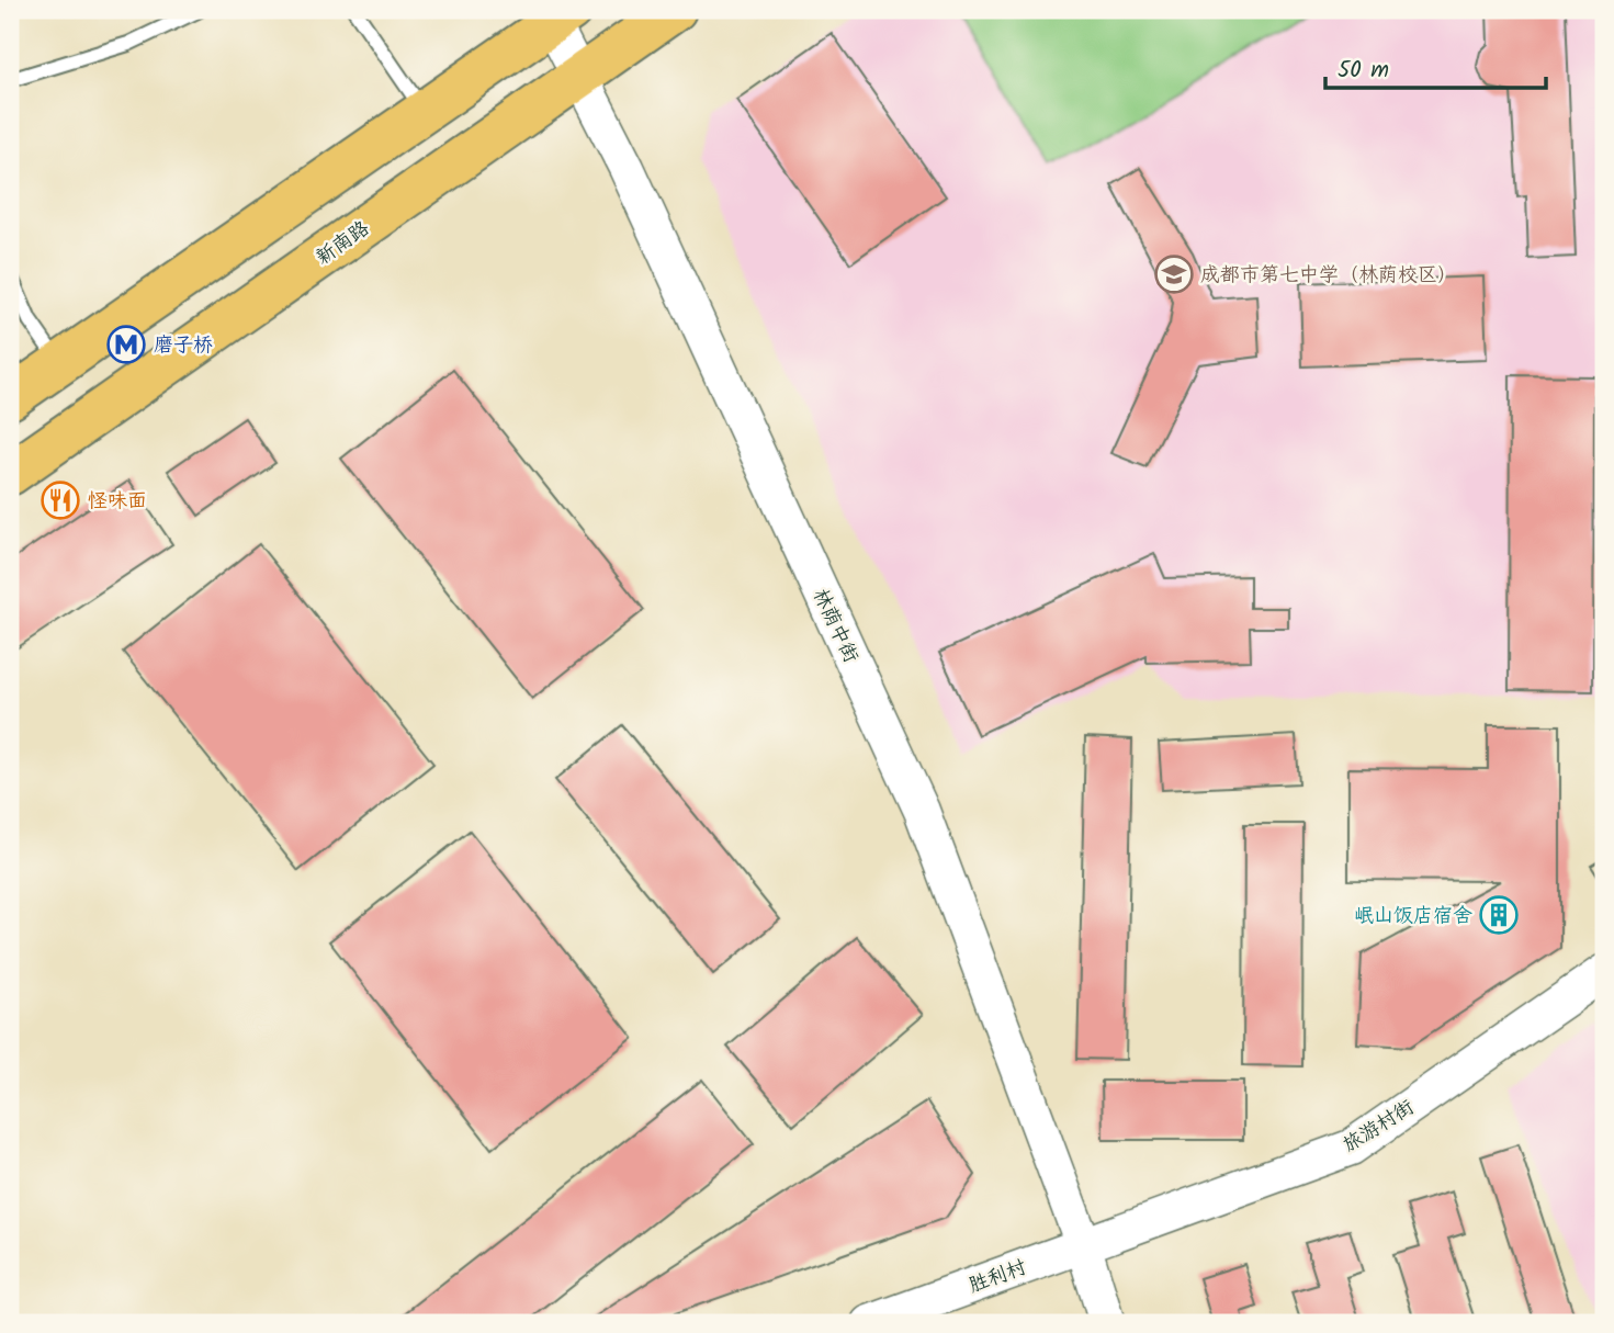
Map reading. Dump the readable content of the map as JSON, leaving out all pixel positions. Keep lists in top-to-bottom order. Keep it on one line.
{"streets":{"main road":["新南路"],"street":["林荫中街","旅游村街","胜利村"]},"crossings":[["新南路","林荫中街"],["林荫中街","旅游村街"],["林荫中街","胜利村"],["旅游村街","胜利村"]],"places":{"school or university":["成都市第七中学（林荫校区）"],"metro station":["磨子桥"],"restaurant":["怪味面"],"building":["岷山饭店宿舍"]},"scale_bar":"50 m"}
